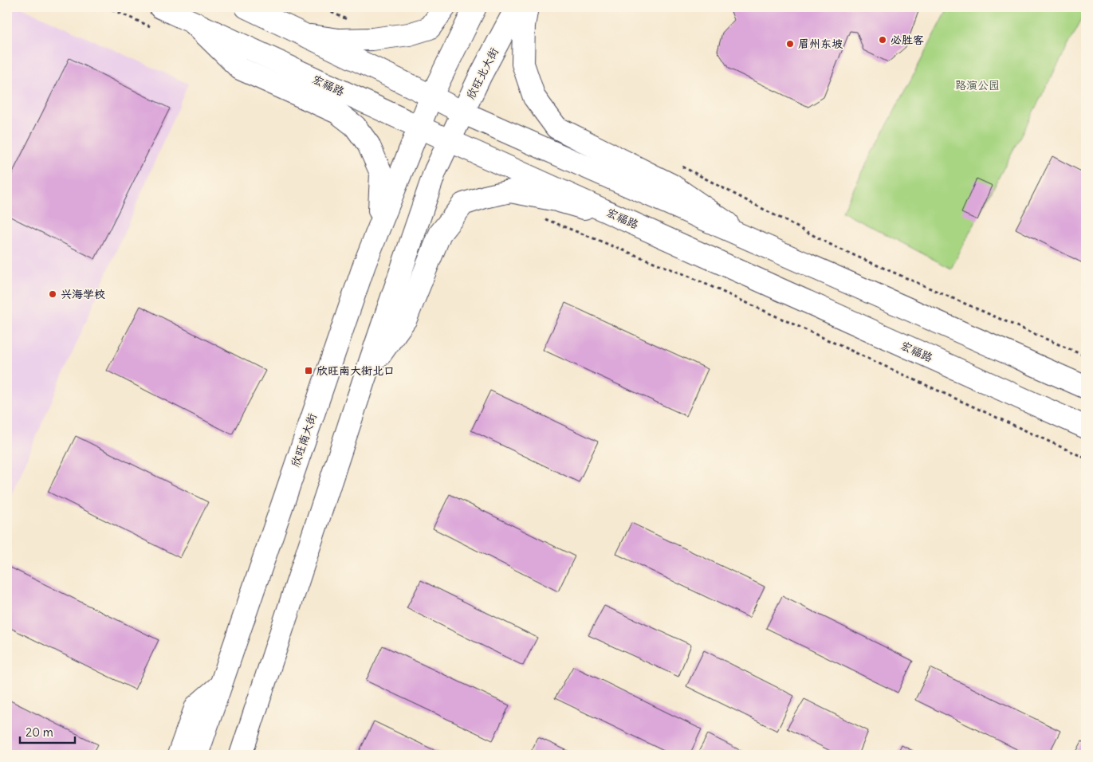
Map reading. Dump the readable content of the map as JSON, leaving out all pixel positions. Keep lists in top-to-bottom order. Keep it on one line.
{"streets":{"main road":["欣旺北大街","宏福路","欣旺南大街"]},"crossings":[["欣旺北大街","宏福路"],["宏福路","欣旺南大街"]],"parks":["路演公园"],"places":{"other":["必胜客","眉州东坡","兴海学校"],"transit":["欣旺南大街北口"]},"scale_bar":"20 m"}
